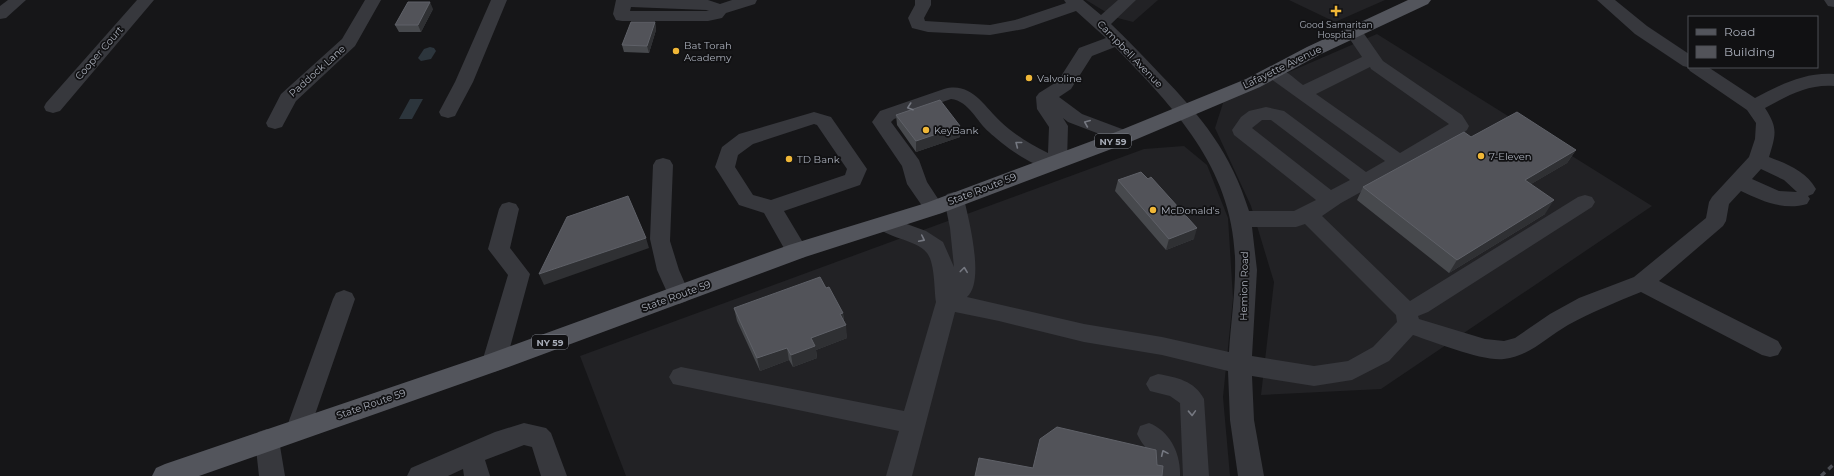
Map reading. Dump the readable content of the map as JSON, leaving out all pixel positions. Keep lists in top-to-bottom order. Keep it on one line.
{"streets":{"main road":["Lafayette Avenue","NY 59","State Route 59"],"street":["Cooper Court","Campbell Avenue","Paddock Lane","Hemion Road"]},"crossings":[["Campbell Avenue","Lafayette Avenue"],["Campbell Avenue","State Route 59"],["Campbell Avenue","Hemion Road"],["Lafayette Avenue","State Route 59"],["Lafayette Avenue","Hemion Road"],["State Route 59","Hemion Road"]],"places":{"health":["Good Samaritan Hospital"],"other":["Bat Torah Academy","Valvoline","KeyBank","7-Eleven","TD Bank","McDonald's"]},"legend":["Road","Building"]}
